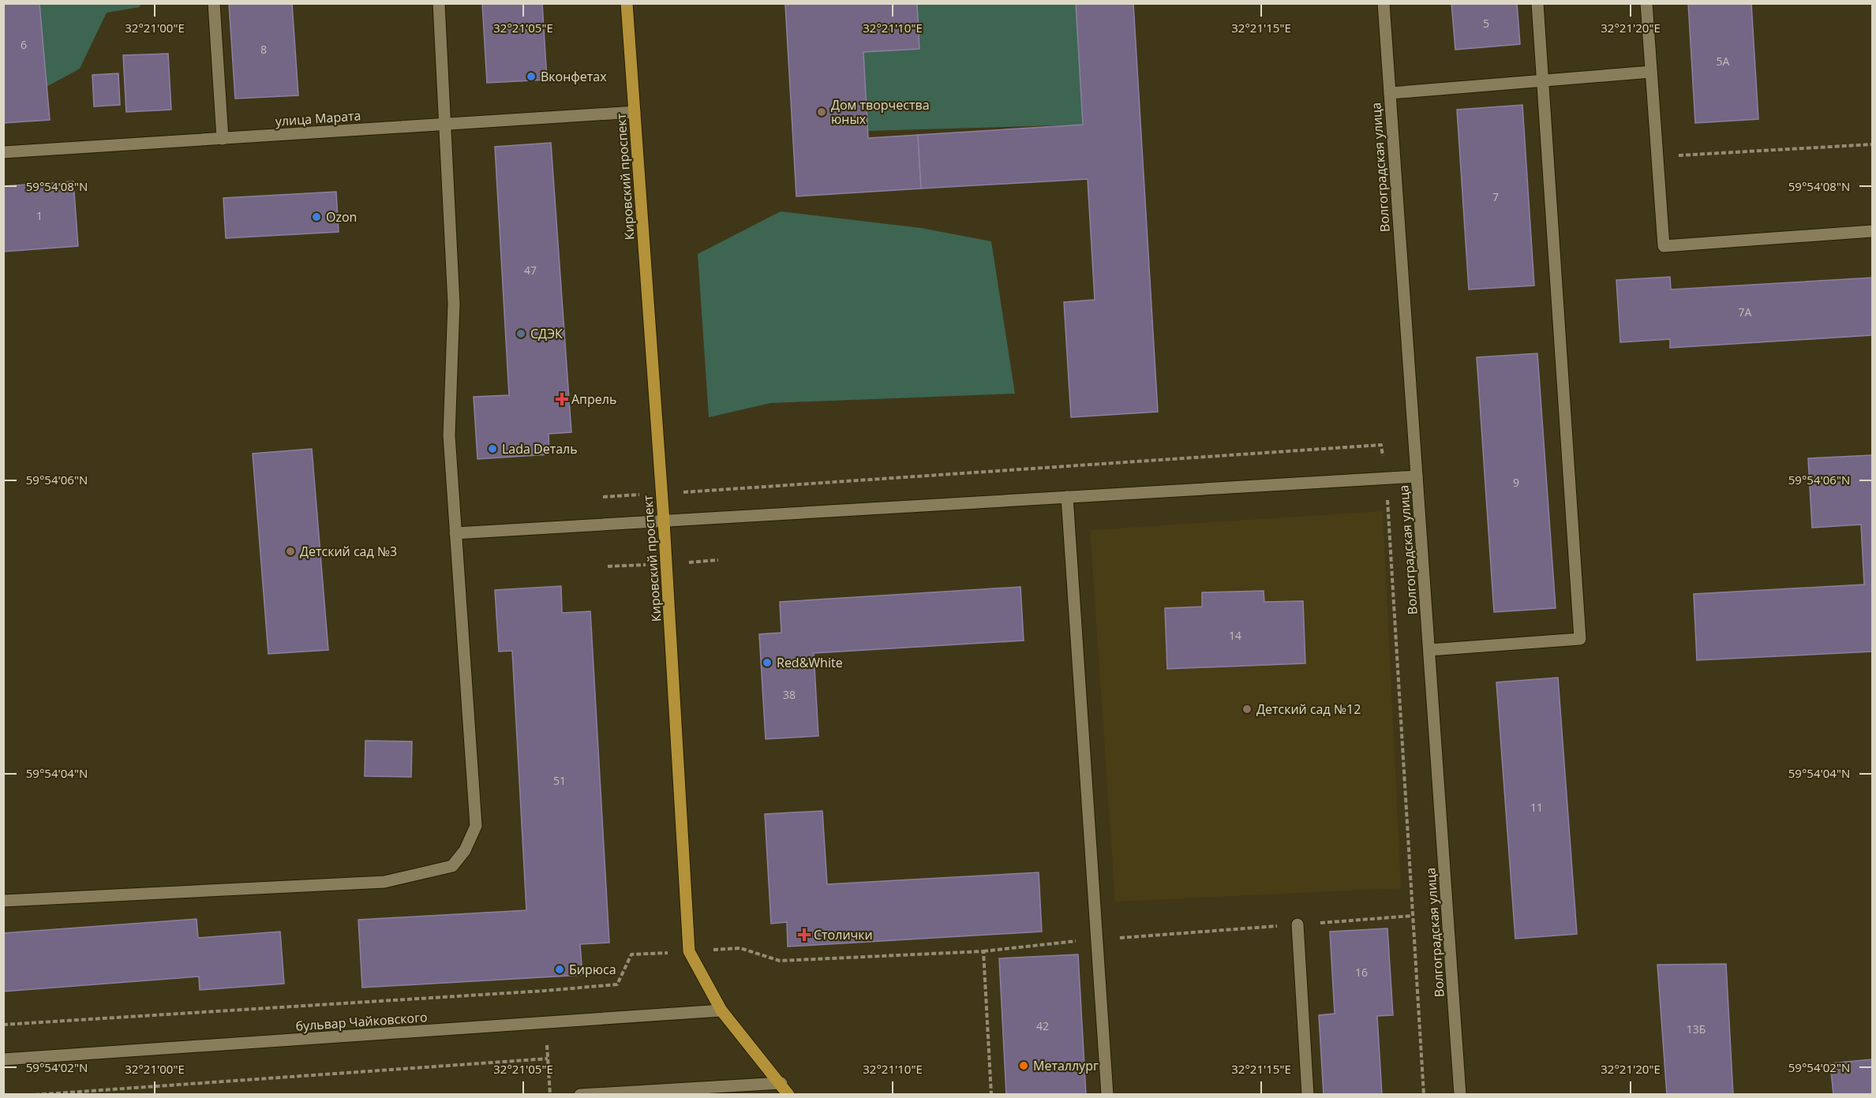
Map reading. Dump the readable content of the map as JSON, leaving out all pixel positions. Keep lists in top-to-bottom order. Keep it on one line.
{"streets":{"main road":["Кировский проспект"],"street":["улица Марата","Волгоградская улица","бульвар Чайковского"]},"crossings":[["улица Марата","Кировский проспект"],["Кировский проспект","бульвар Чайковского"]],"places":{"other":["Вконфетах","Дом творчества юных","Ozon","СДЭК","Lada Dеталь","Детский cад №3","Red&White","Детский cад №12","Бирюса","Металлург"],"health":["Апрель","Столички"]},"house_numbers":["5","6","8","5А","7","1","47","7А","9","14","38","51","11","16","42","13Б"],"coordinates":["32°21'00\"E","32°21'05\"E","32°21'10\"E","32°21'15\"E","32°21'20\"E","59°54'08\"N","59°54'06\"N","59°54'04\"N","59°54'02\"N"]}
